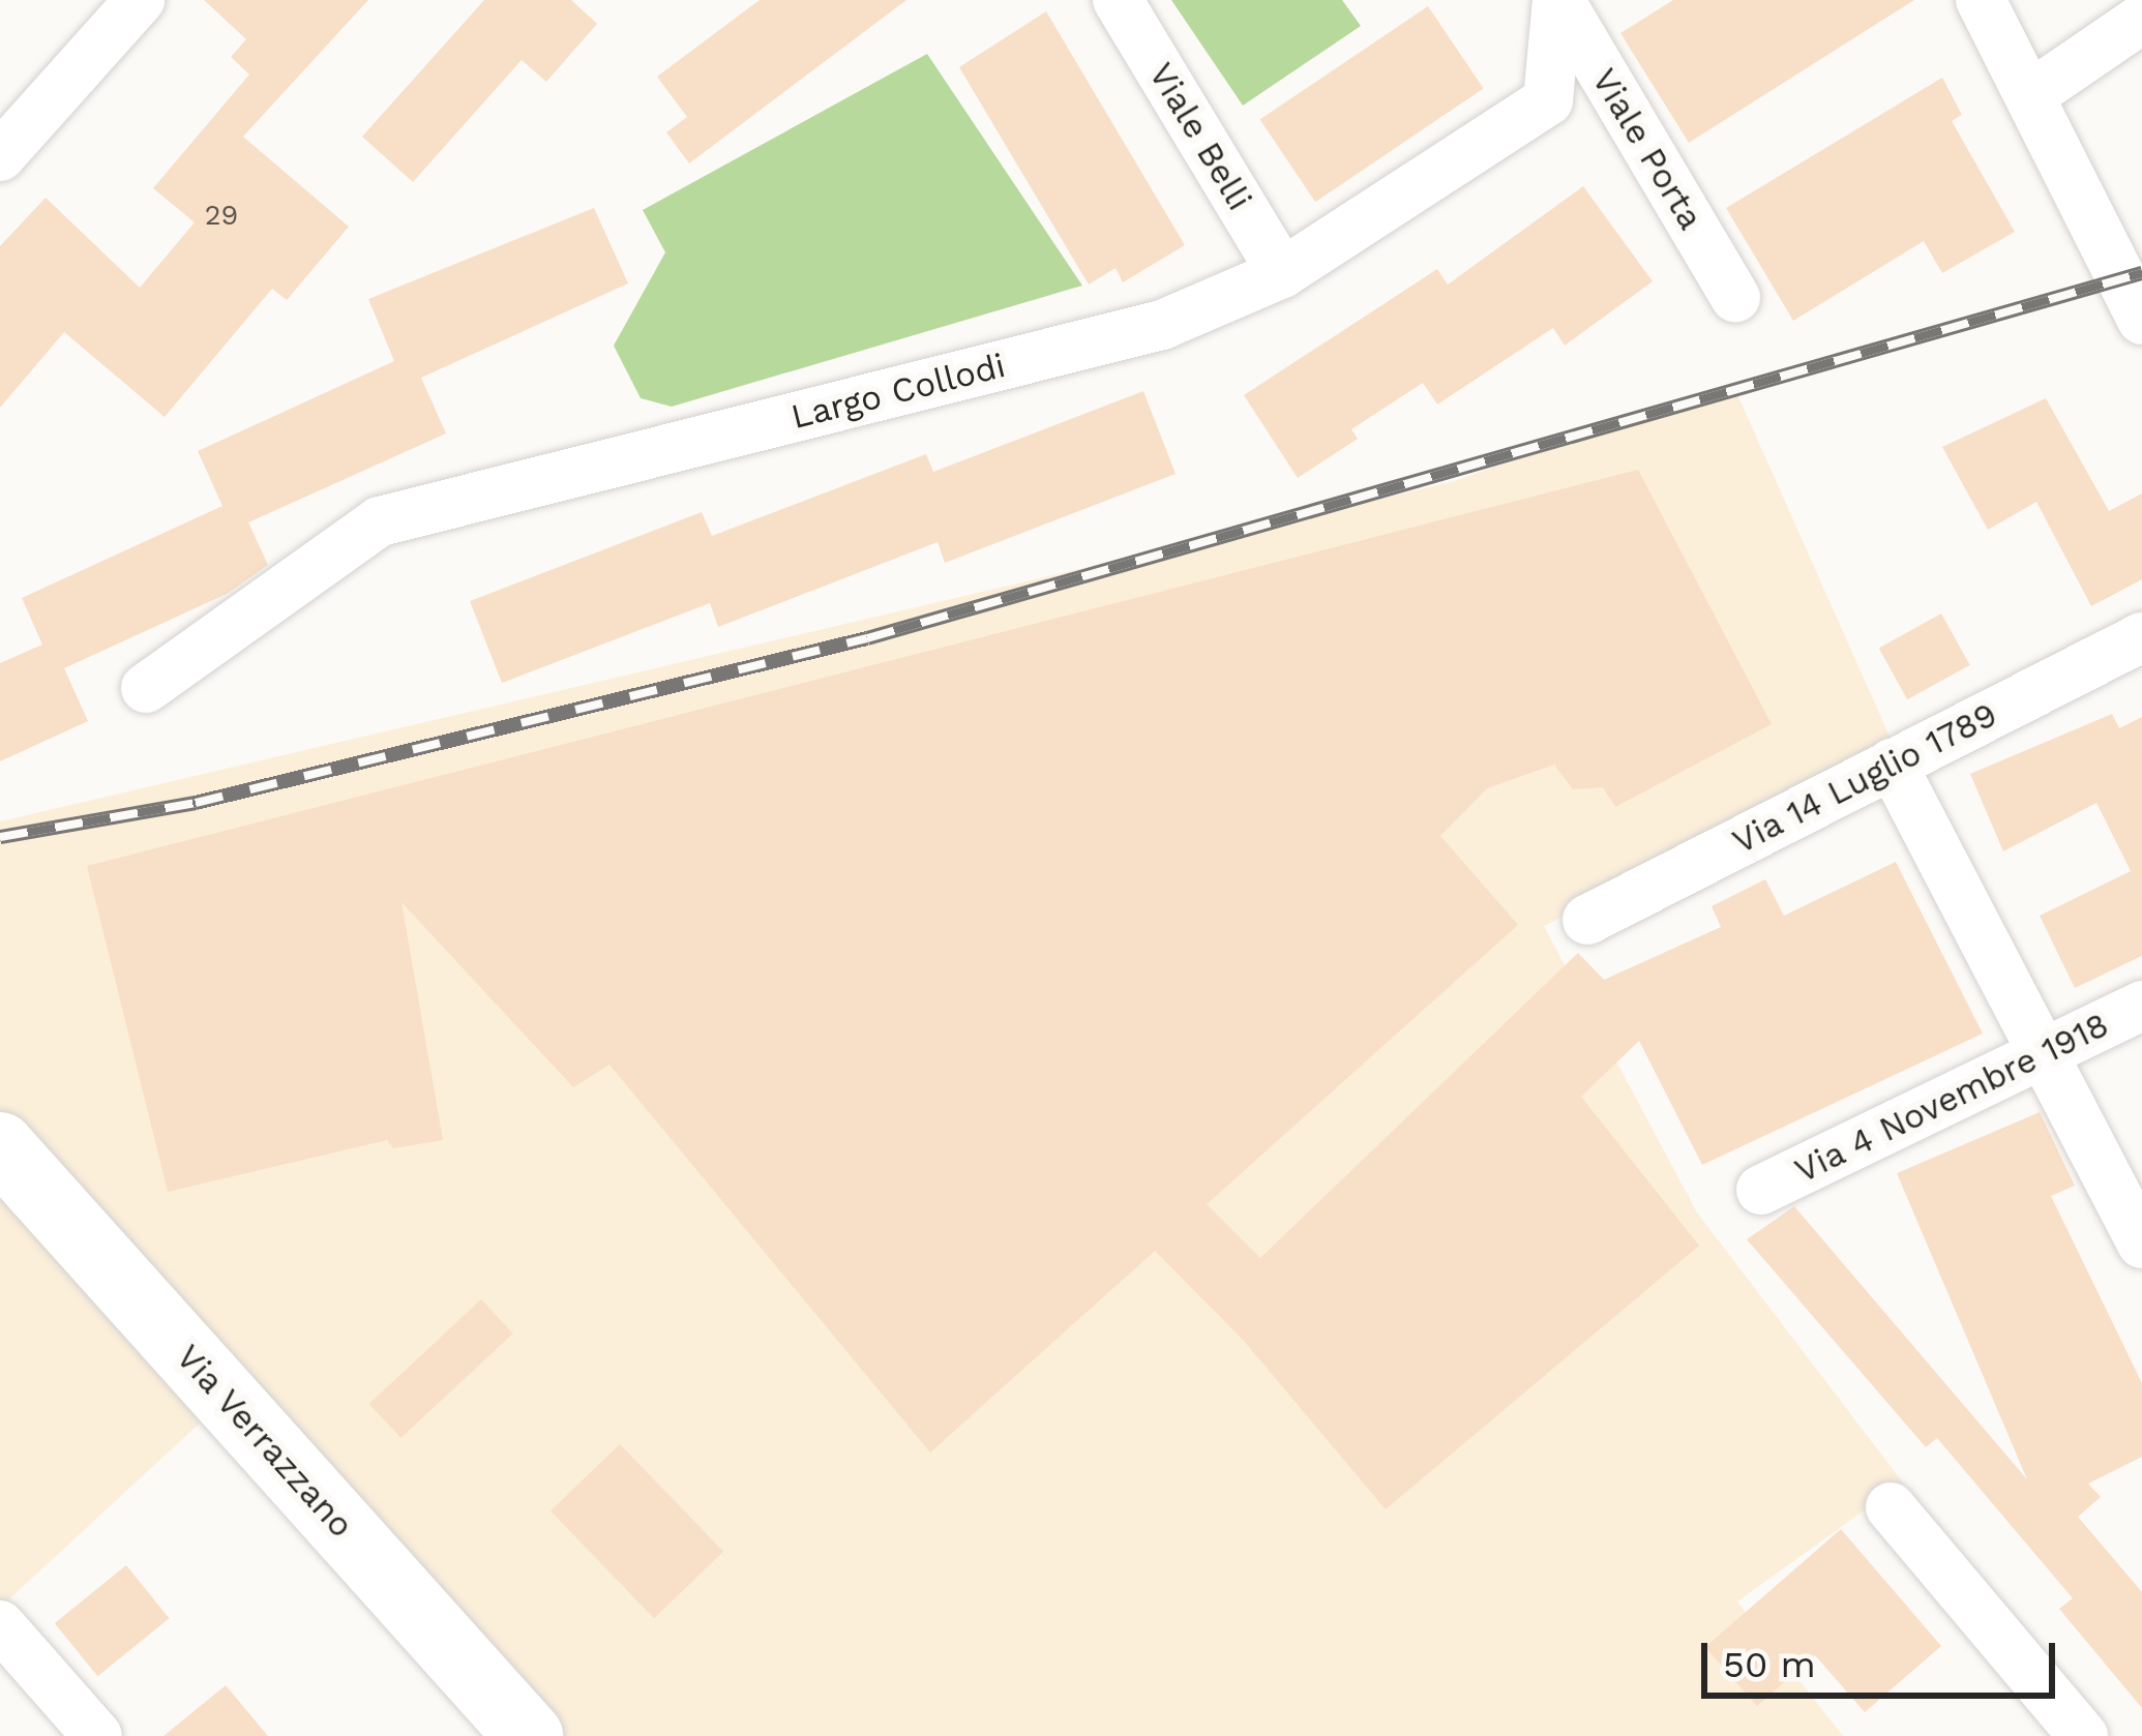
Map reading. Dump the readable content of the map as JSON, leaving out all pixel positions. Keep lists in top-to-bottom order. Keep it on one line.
{"streets":{"main road":["Via Verrazzano"],"street":["Viale Belli","Viale Porta","Largo Collodi","Via 14 Luglio 1789","Via 4 Novembre 1918"]},"crossings":[["Viale Belli","Largo Collodi"],["Viale Porta","Largo Collodi"]],"house_numbers":["29"],"scale_bar":"50 m"}
